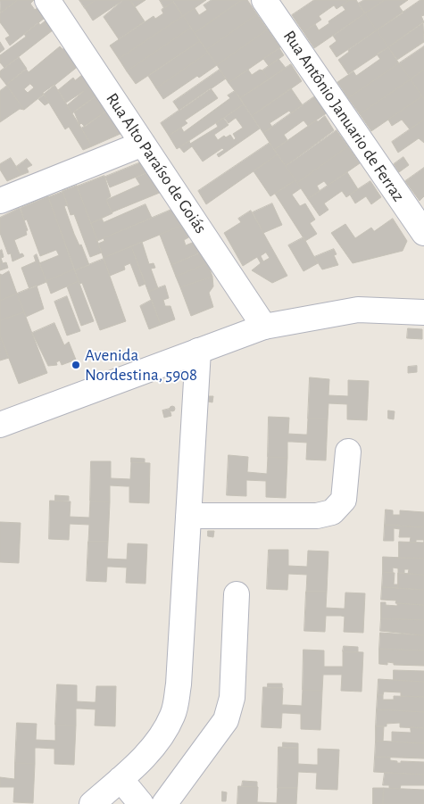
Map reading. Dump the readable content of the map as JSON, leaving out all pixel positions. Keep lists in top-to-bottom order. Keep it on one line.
{"streets":{"street":["Rua Antônio Januario de Ferraz","Rua Alto Paraíso de Goiás"]},"places":["Avenida Nordestina, 5908"]}
